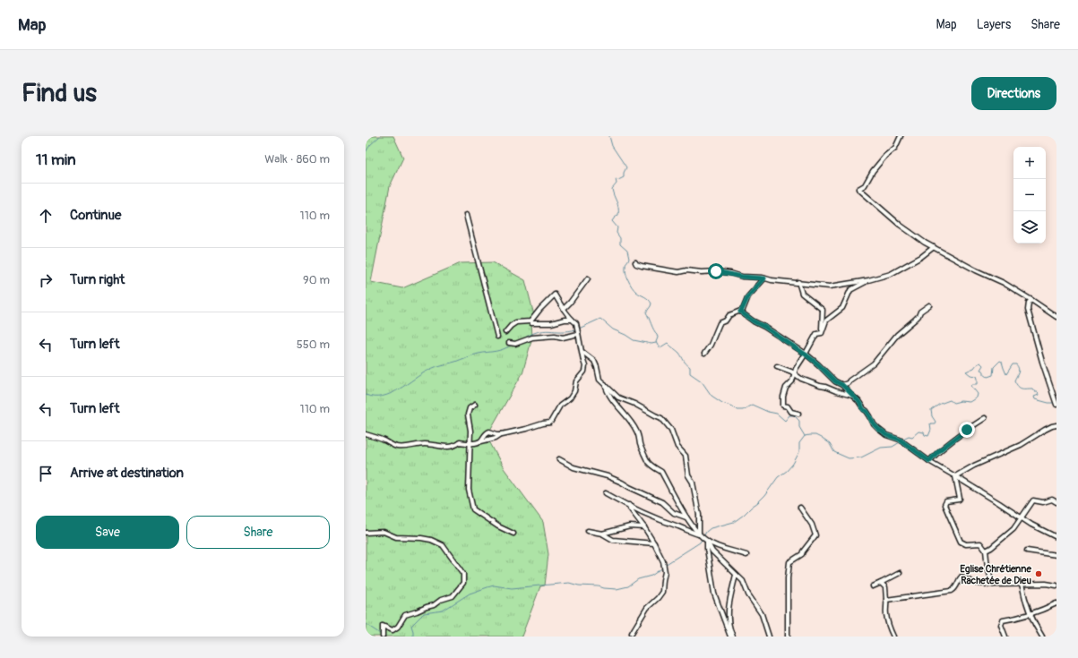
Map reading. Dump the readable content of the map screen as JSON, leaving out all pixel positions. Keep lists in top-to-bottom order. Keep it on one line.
{"places":["Eglise Chrétienne Rachetée de Dieu"],"page":{"header":"Map","nav":["Map","Layers","Share"],"buttons":["Directions",["Save","Share"]],"title":"Find us","heading":["11 min","Walk · 860 m"],"map_buttons":["+","−"],"list":[["Continue","110 m"],["Turn right","90 m"],["Turn left","550 m"],["Turn left","110 m"],"Arrive at destination"]}}
